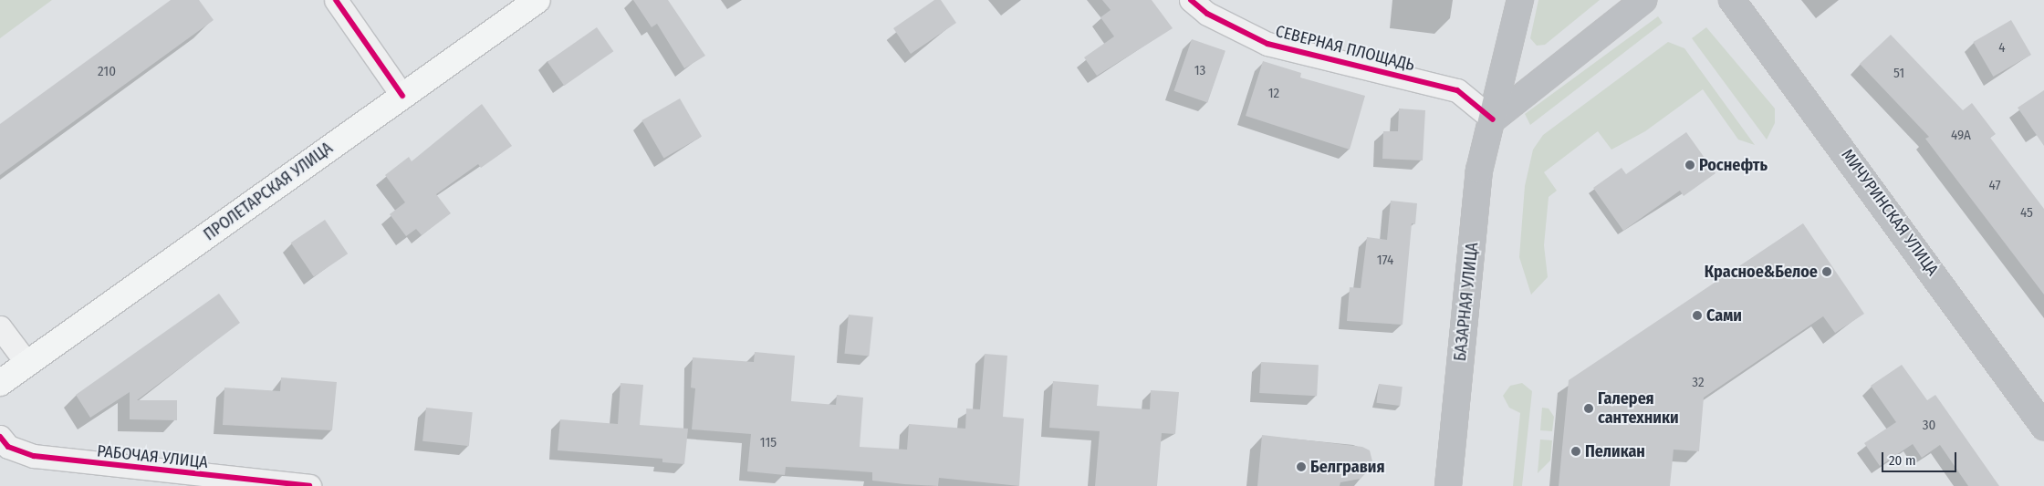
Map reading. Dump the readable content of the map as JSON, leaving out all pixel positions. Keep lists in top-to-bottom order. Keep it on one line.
{"streets":{"main road":["ПРОЛЕТАРСКАЯ УЛИЦА","МИЧУРИНСКАЯ УЛИЦА","БАЗАРНАЯ УЛИЦА"],"street":["СЕВЕРНАЯ ПЛОЩАДЬ","РАБОЧАЯ УЛИЦА"]},"crossings":[["СЕВЕРНАЯ ПЛОЩАДЬ","БАЗАРНАЯ УЛИЦА"]],"places":["Роснефть","Красное&Белое","Сами","Галерея сантехники","Пеликан","Белгравия"],"house_numbers":["4","13","210","51","12","49А","47","45","174","32","30","115"],"scale_bar":"20 m"}
